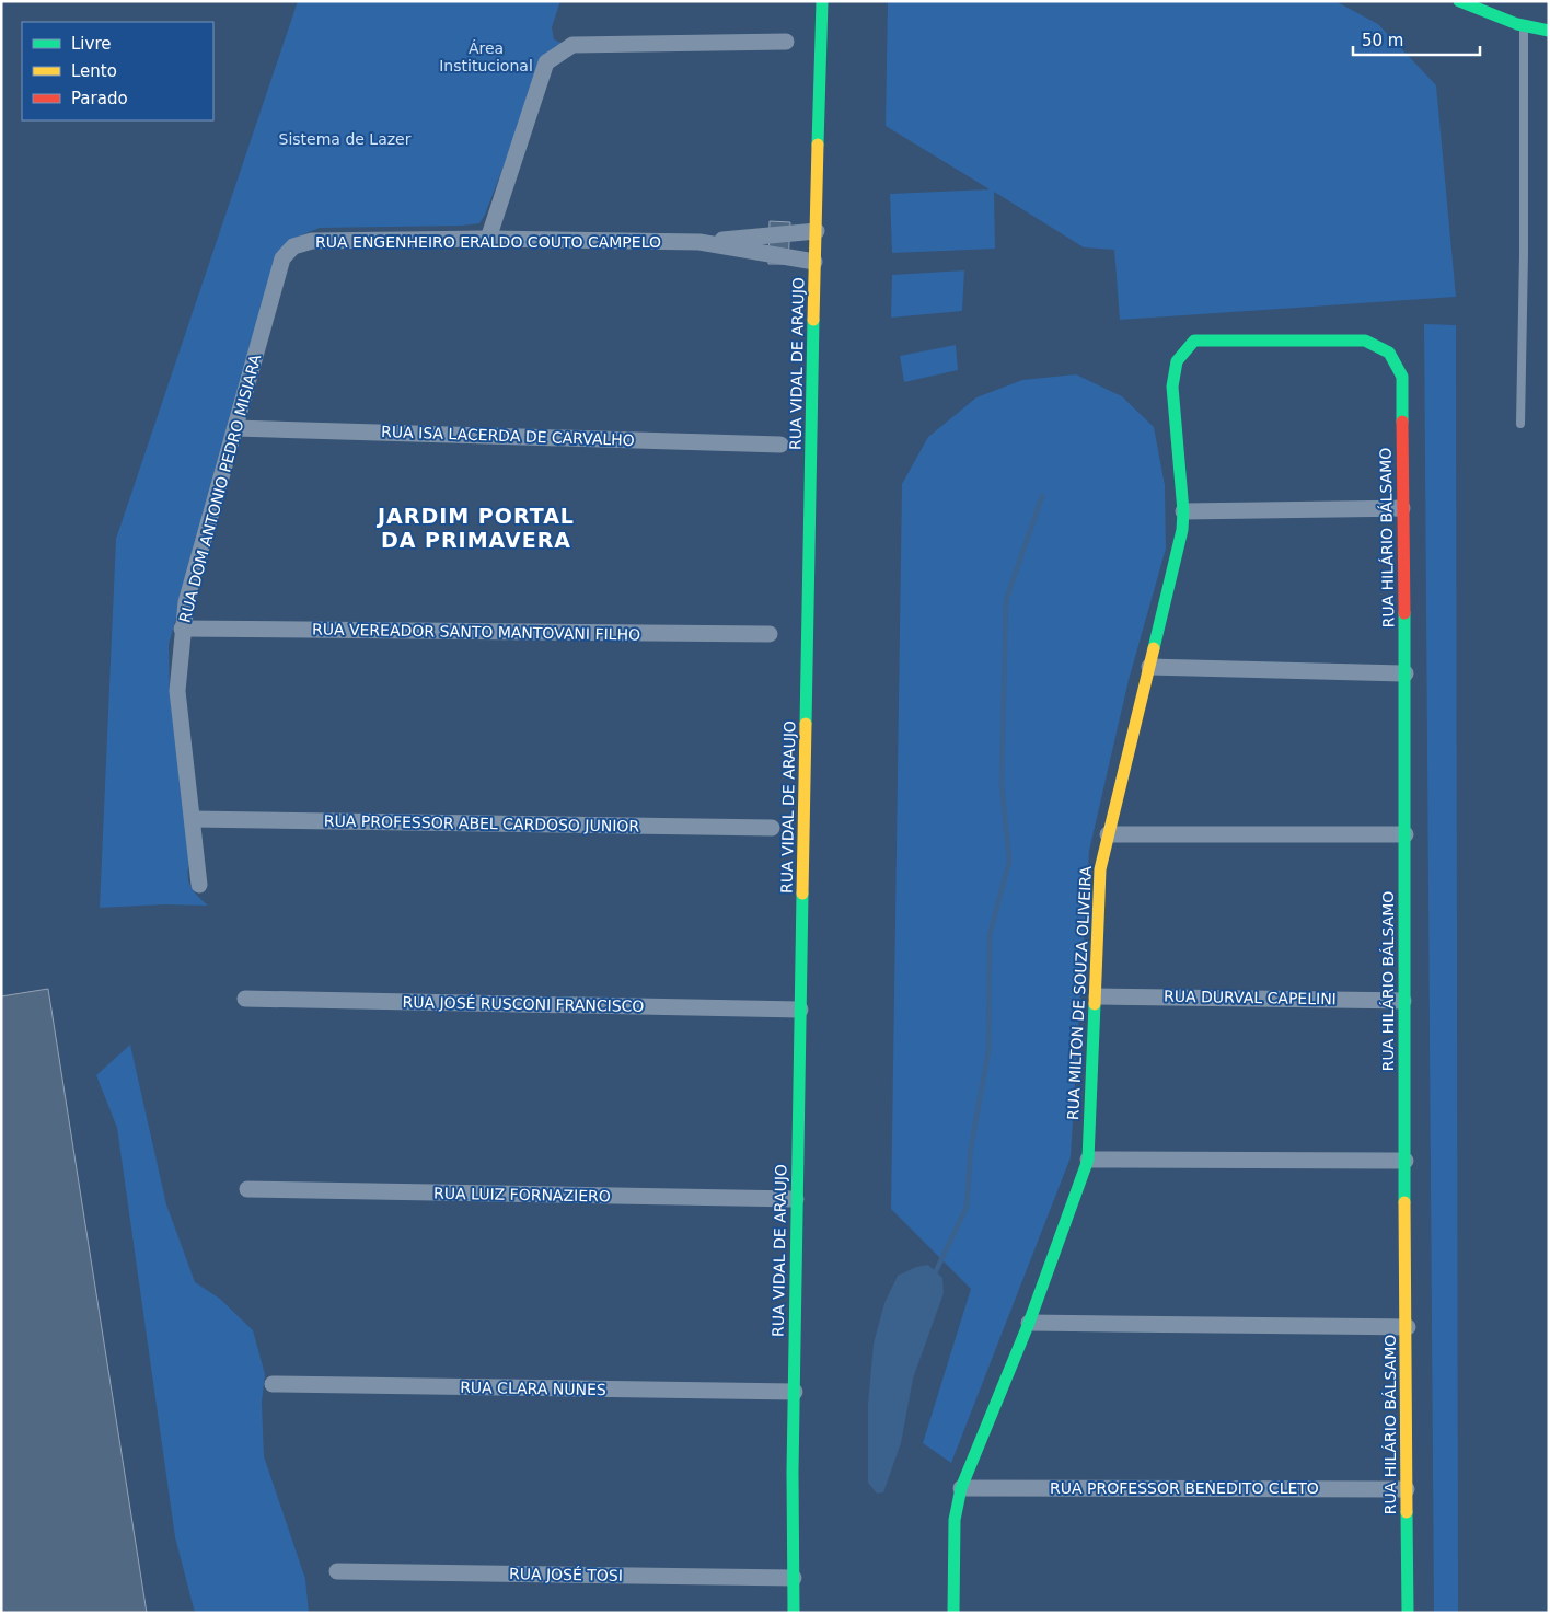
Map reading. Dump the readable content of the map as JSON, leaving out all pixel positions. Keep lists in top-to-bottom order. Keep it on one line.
{"streets":{"street":["RUA ENGENHEIRO ERALDO COUTO CAMPELO","RUA VIDAL DE ARAUJO","RUA ISA LACERDA DE CARVALHO","RUA DOM ANTONIO PEDRO MISIARA","RUA HILÁRIO BÁLSAMO","RUA VEREADOR SANTO MANTOVANI FILHO","RUA PROFESSOR ABEL CARDOSO JUNIOR","RUA MILTON DE SOUZA OLIVEIRA","RUA DURVAL CAPELINI","RUA JOSÉ RUSCONI FRANCISCO","RUA LUIZ FORNAZIERO","RUA CLARA NUNES","RUA PROFESSOR BENEDITO CLETO","RUA JOSÉ TOSI"]},"crossings":[["RUA ENGENHEIRO ERALDO COUTO CAMPELO","RUA VIDAL DE ARAUJO"],["RUA ENGENHEIRO ERALDO COUTO CAMPELO","RUA DOM ANTONIO PEDRO MISIARA"],["RUA VIDAL DE ARAUJO","RUA JOSÉ RUSCONI FRANCISCO"],["RUA VIDAL DE ARAUJO","RUA LUIZ FORNAZIERO"],["RUA VIDAL DE ARAUJO","RUA CLARA NUNES"],["RUA VIDAL DE ARAUJO","RUA JOSÉ TOSI"],["RUA ISA LACERDA DE CARVALHO","RUA DOM ANTONIO PEDRO MISIARA"],["RUA DOM ANTONIO PEDRO MISIARA","RUA VEREADOR SANTO MANTOVANI FILHO"],["RUA DOM ANTONIO PEDRO MISIARA","RUA PROFESSOR ABEL CARDOSO JUNIOR"],["RUA HILÁRIO BÁLSAMO","RUA MILTON DE SOUZA OLIVEIRA"],["RUA HILÁRIO BÁLSAMO","RUA DURVAL CAPELINI"],["RUA HILÁRIO BÁLSAMO","RUA PROFESSOR BENEDITO CLETO"],["RUA MILTON DE SOUZA OLIVEIRA","RUA DURVAL CAPELINI"],["RUA MILTON DE SOUZA OLIVEIRA","RUA PROFESSOR BENEDITO CLETO"]],"districts":["JARDIM PORTAL DA PRIMAVERA"],"parks":["Área Institucional","Sistema de Lazer"],"legend":["Livre","Lento","Parado"],"scale_bar":"50 m"}
